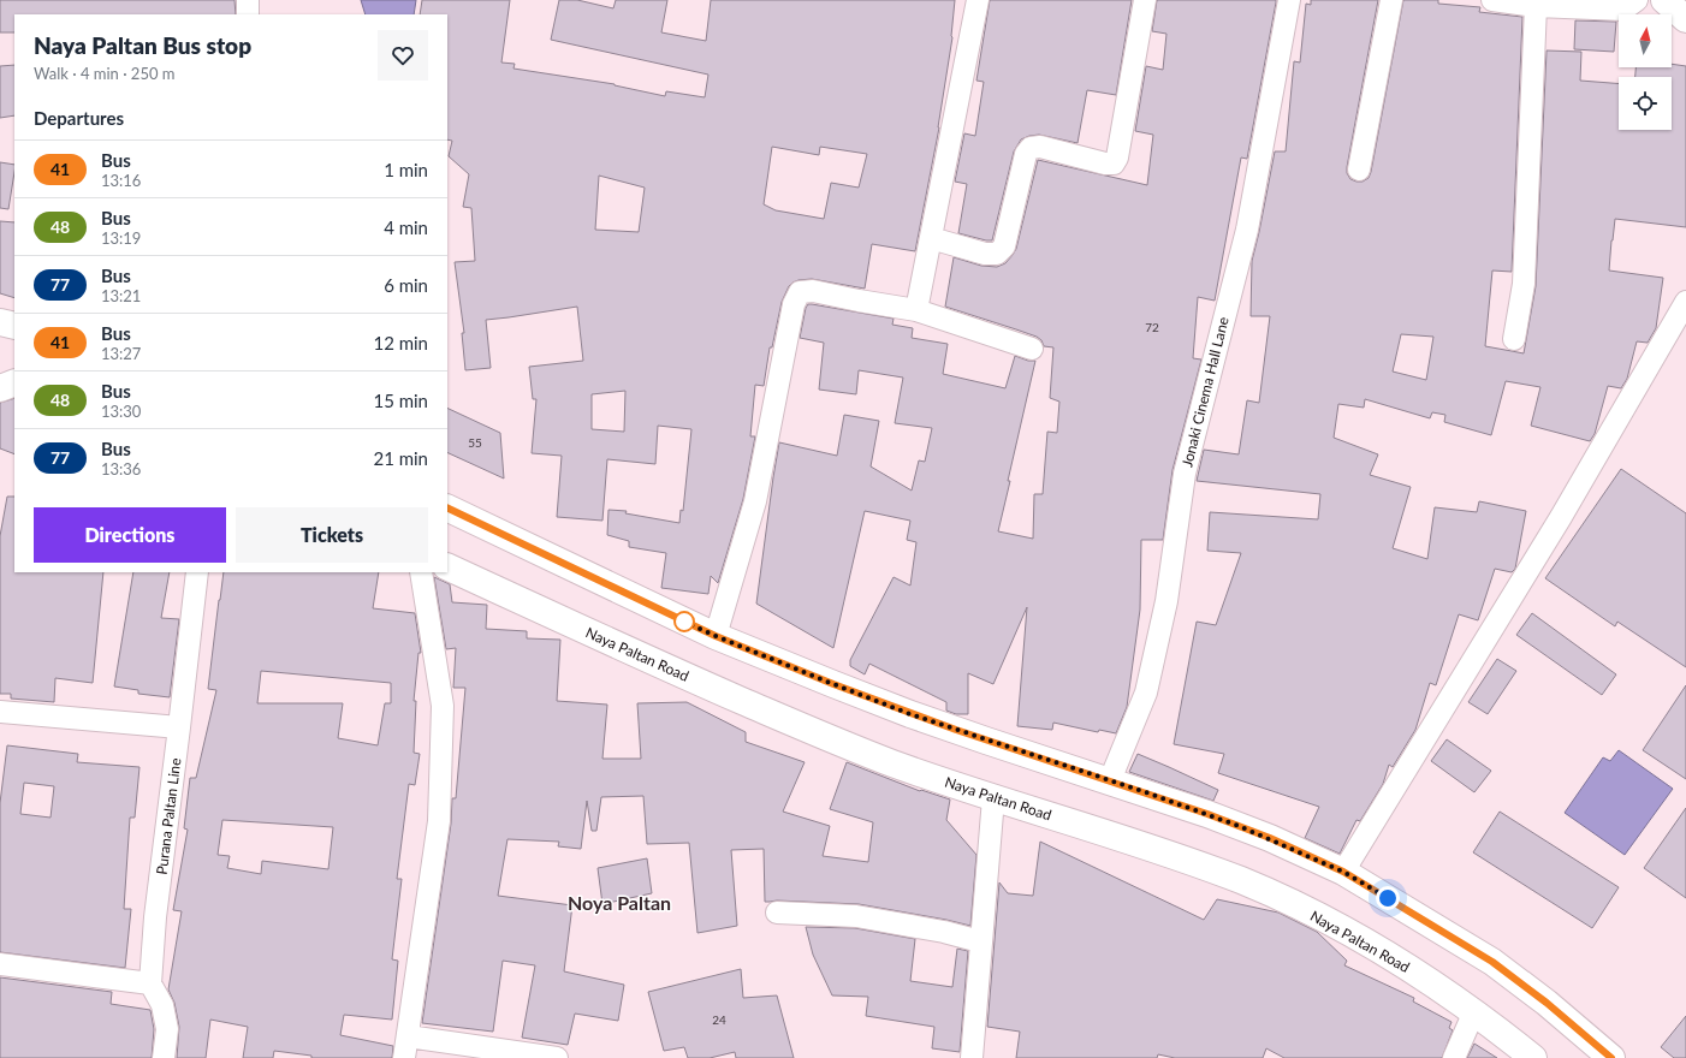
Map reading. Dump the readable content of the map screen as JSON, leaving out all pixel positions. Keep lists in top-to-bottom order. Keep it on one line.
{"streets":{"main road":["Naya Paltan Road"],"street":["Jonaki Cinema Hall Lane","Purana Paltan Line"]},"districts":["Noya Paltan"],"lines":["bus line 41"],"house_numbers":["72","55","24"],"north":"top","page":{"heading":[["Naya Paltan Bus stop","Walk · 4 min · 250 m"],"Departures"],"list":[{"mark":"41","name":"Bus","note":"13:16","value":"1 min"},{"mark":"48","name":"Bus","note":"13:19","value":"4 min"},{"mark":"77","name":"Bus","note":"13:21","value":"6 min"},{"mark":"41","name":"Bus","note":"13:27","value":"12 min"},{"mark":"48","name":"Bus","note":"13:30","value":"15 min"},{"mark":"77","name":"Bus","note":"13:36","value":"21 min"}],"buttons":["Directions","Tickets"]}}
